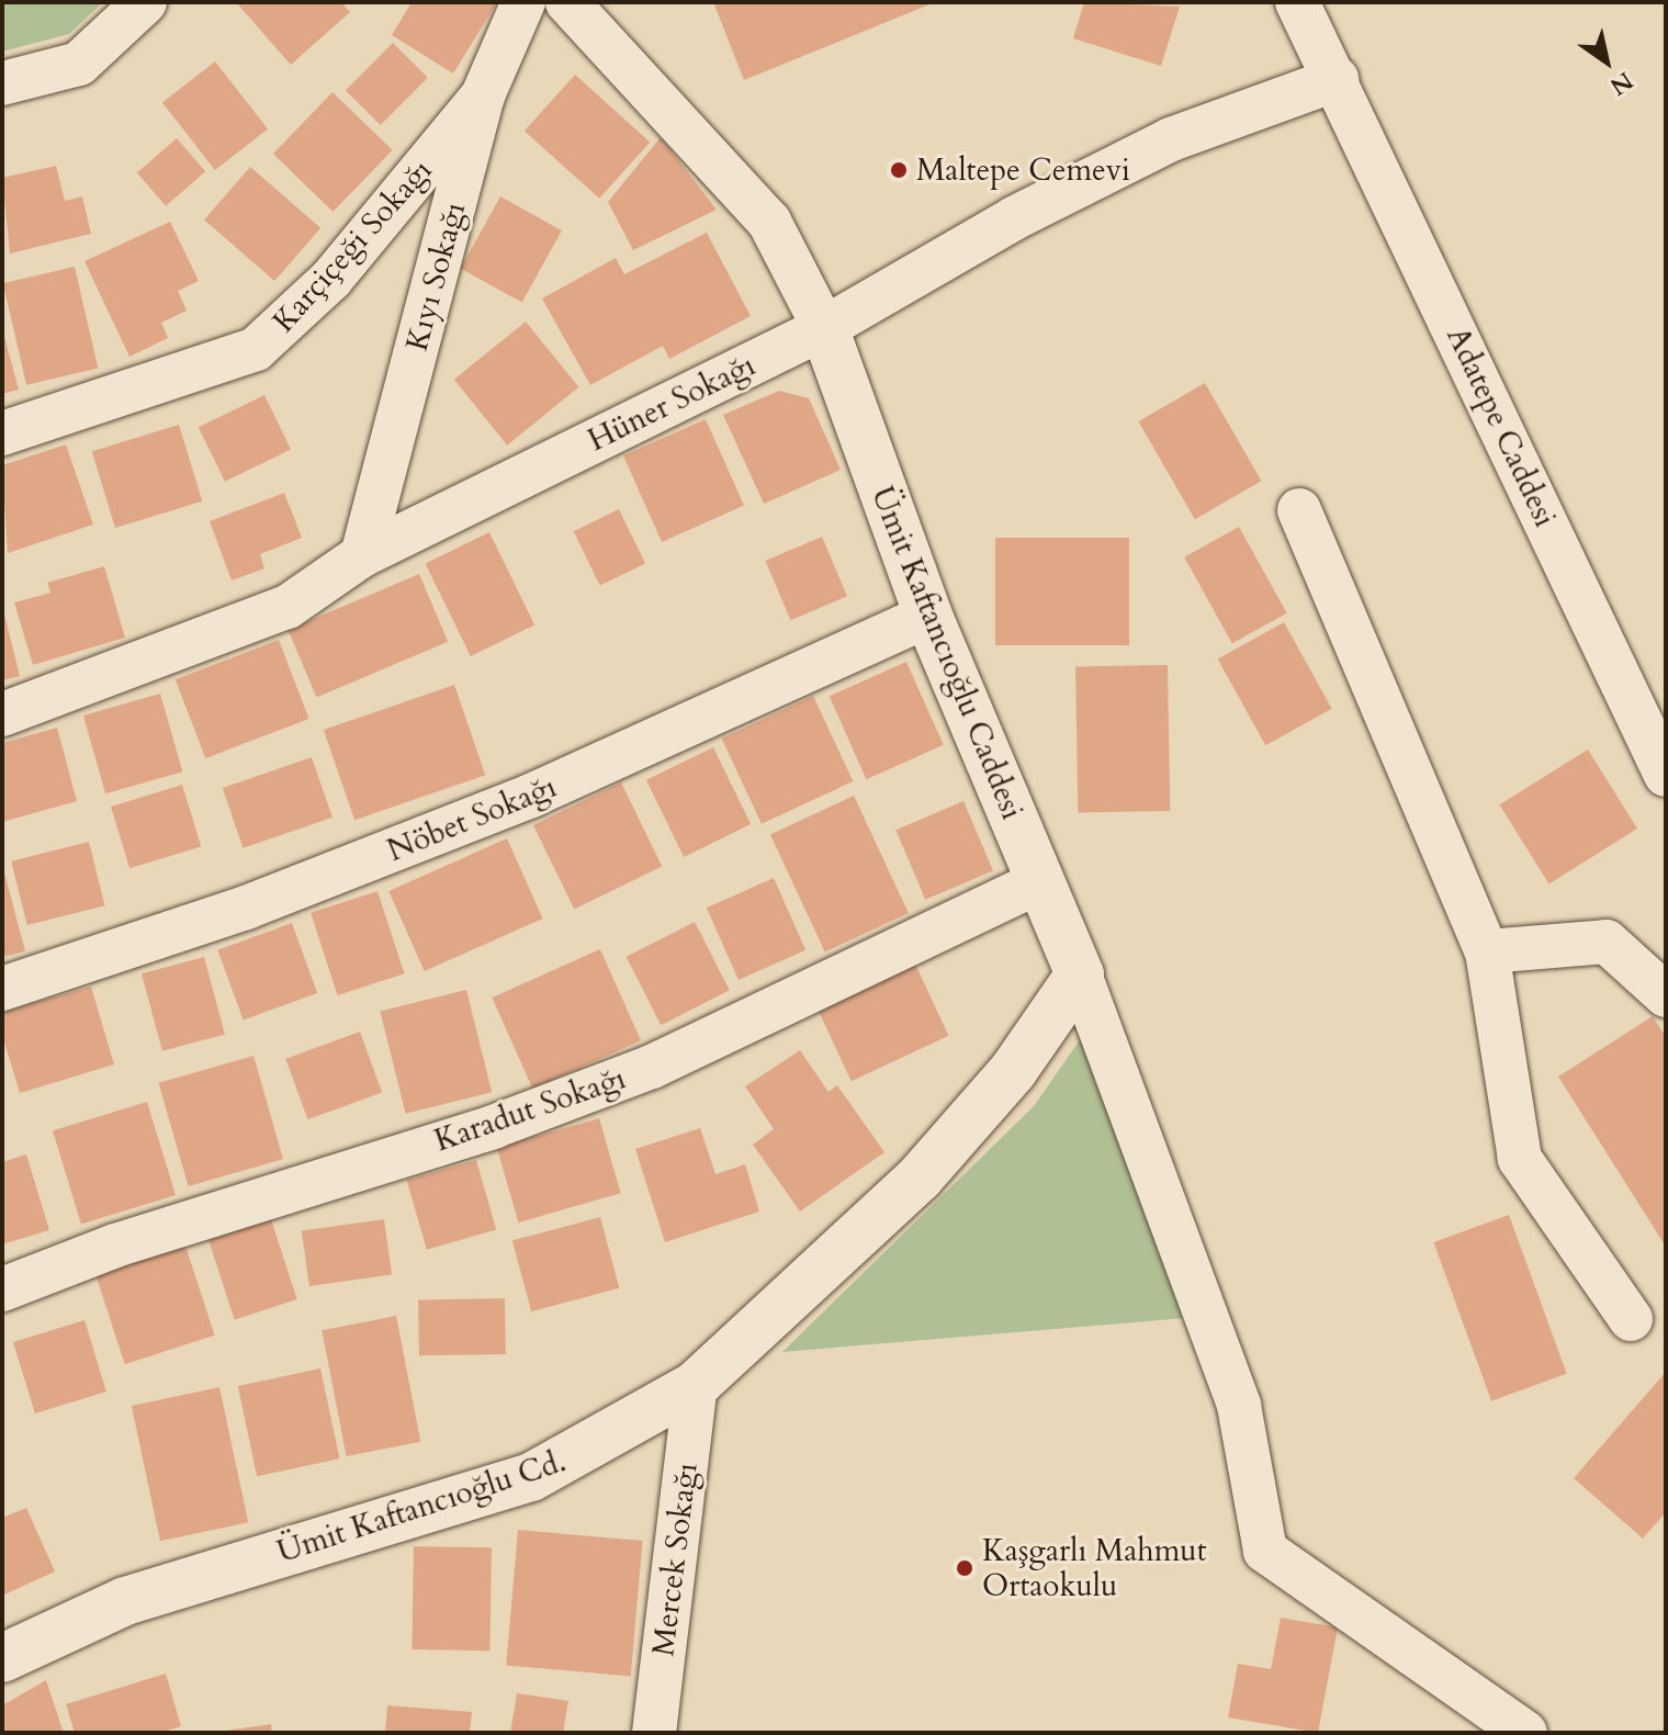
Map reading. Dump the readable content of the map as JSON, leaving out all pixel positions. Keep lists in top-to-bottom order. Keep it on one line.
{"streets":{"street":["Karçiçeği Sokağı","Kıyı Sokağı","Hüner Sokağı","Adatepe Caddesi","Ümit Kaftancıoğlu Caddesi","Nöbet Sokağı","Karadut Sokağı","Ümit Kaftancıoğlu Cd.","Mercek Sokağı"]},"crossings":[["Karçiçeği Sokağı","Kıyı Sokağı"],["Kıyı Sokağı","Hüner Sokağı"],["Hüner Sokağı","Adatepe Caddesi"],["Hüner Sokağı","Ümit Kaftancıoğlu Caddesi"],["Ümit Kaftancıoğlu Caddesi","Nöbet Sokağı"],["Ümit Kaftancıoğlu Caddesi","Karadut Sokağı"],["Ümit Kaftancıoğlu Caddesi","Ümit Kaftancıoğlu Cd."],["Ümit Kaftancıoğlu Cd.","Mercek Sokağı"]],"places":["Maltepe Cemevi","Kaşgarlı Mahmut Ortaokulu"],"north":"bottom right"}
